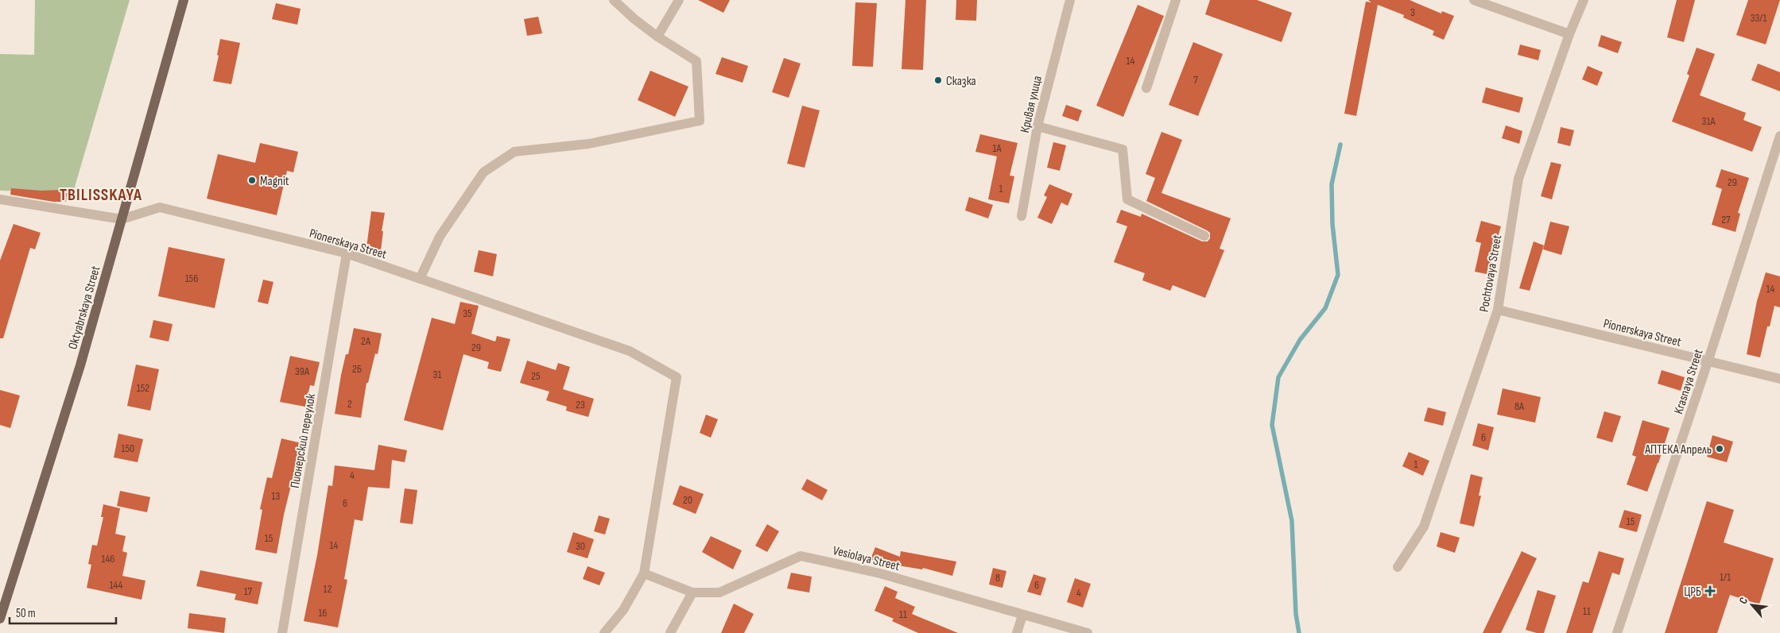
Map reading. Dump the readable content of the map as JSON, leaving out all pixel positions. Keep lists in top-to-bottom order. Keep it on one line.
{"streets":{"main road":["Oktyabrskaya Street"],"street":["Кривая улица","Pionerskaya Street","Pochtovaya Street","Krasnaya Street","Пионерский переулок","Vesiolaya Street"]},"crossings":[["Pionerskaya Street","Pochtovaya Street"],["Pionerskaya Street","Oktyabrskaya Street"],["Pionerskaya Street","Krasnaya Street"],["Pionerskaya Street","Пионерский переулок"],["Pionerskaya Street","Vesiolaya Street"]],"districts":["TBILISSKAYA"],"places":{"other":["Сказка","Magnit","АПТЕКА Апрель"],"health":["ЦРБ"]},"house_numbers":["3","33/1","14","7","31А","1А","29","1","27","156","14","35","2А","29","2Б","39А","31","25","152","2","23","8А","6","150","1","4","13","20","6","15","15","14","30","146","1/1","8","144","6","12","17","4","11","16","11"],"scale_bar":"50 m","north":"top left"}
